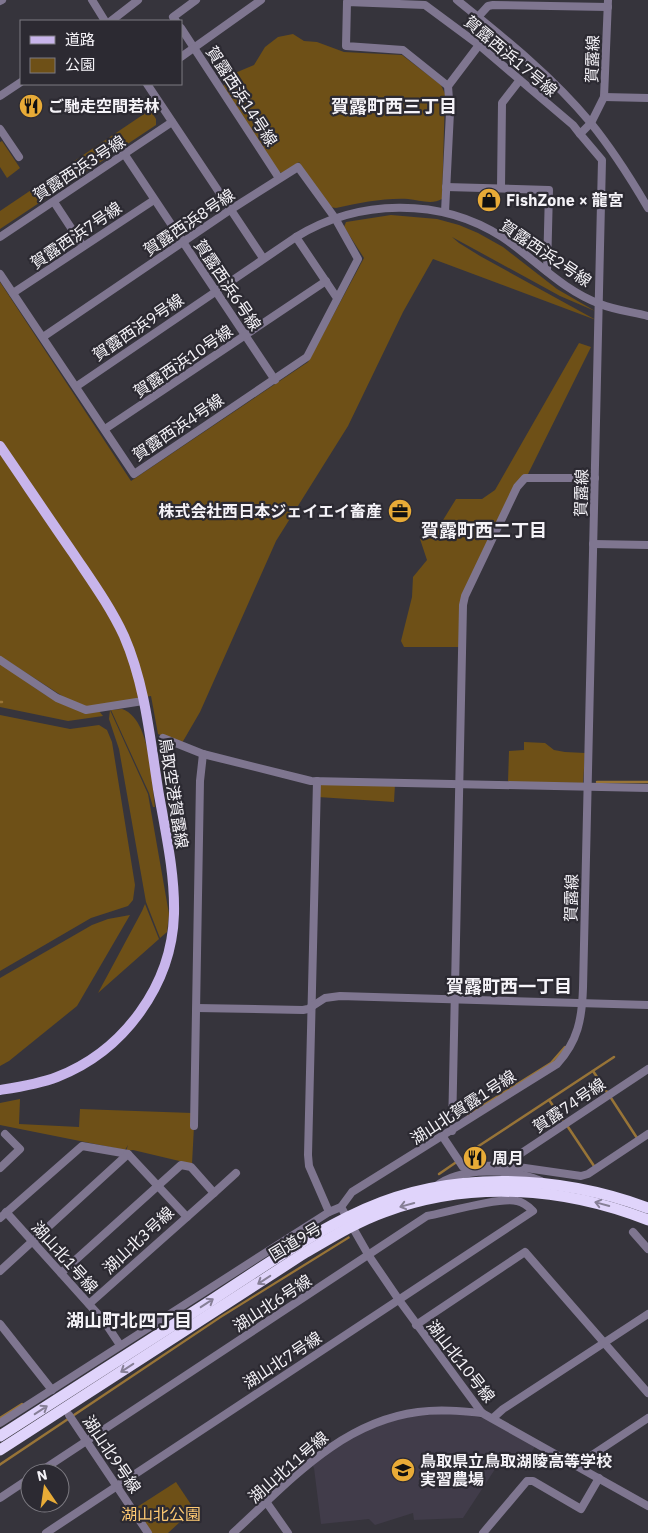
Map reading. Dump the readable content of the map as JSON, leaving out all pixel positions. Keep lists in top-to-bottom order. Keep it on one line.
{"streets":{"highway":["国道9号"],"main road":["鳥取空港賀露線"],"street":["賀露西浜17号線","賀露線","賀露西浜14号線","賀露西浜3号線","賀露西浜8号線","賀露西浜7号線","賀露西浜2号線","賀露西浜6号線","賀露西浜9号線","賀露西浜10号線","賀露西浜4号線","賀露74号線","湖山北賀露1号線","湖山北3号線","湖山北1号線","湖山北6号線","湖山北7号線","湖山北10号線","湖山北9号線","湖山北11号線"]},"crossings":[["賀露西浜17号線","賀露線"],["賀露線","賀露西浜2号線"],["賀露線","湖山北賀露1号線"],["賀露西浜14号線","賀露西浜8号線"],["賀露西浜3号線","賀露西浜6号線"],["賀露西浜8号線","賀露西浜2号線"],["賀露西浜8号線","賀露西浜6号線"],["賀露西浜8号線","賀露西浜4号線"],["賀露西浜7号線","賀露西浜6号線"],["賀露西浜7号線","賀露西浜4号線"],["賀露西浜2号線","賀露西浜6号線"],["賀露西浜2号線","賀露西浜9号線"],["賀露西浜2号線","賀露西浜4号線"],["賀露西浜6号線","賀露西浜9号線"],["賀露西浜6号線","賀露西浜10号線"],["賀露西浜6号線","賀露西浜4号線"],["賀露西浜9号線","賀露西浜4号線"],["賀露西浜10号線","賀露西浜4号線"],["湖山北賀露1号線","国道9号"],["湖山北賀露1号線","湖山北10号線"],["湖山北3号線","湖山北1号線"],["国道9号","湖山北10号線"],["湖山北6号線","湖山北7号線"],["湖山北6号線","湖山北10号線"],["湖山北6号線","湖山北9号線"],["湖山北7号線","湖山北10号線"],["湖山北7号線","湖山北9号線"],["湖山北10号線","湖山北11号線"]],"districts":["賀露町西三丁目","賀露町西二丁目","賀露町西一丁目","湖山町北四丁目"],"parks":["湖山北公園"],"places":{"restaurant":["ご馳走空間若林","周月"],"shop":["FishZone × 龍宮"],"office":["株式会社西日本ジェイエイ畜産"],"school or university":["鳥取県立鳥取湖陵高等学校 実習農場"]},"legend":["道路","公園"],"north":"top"}
